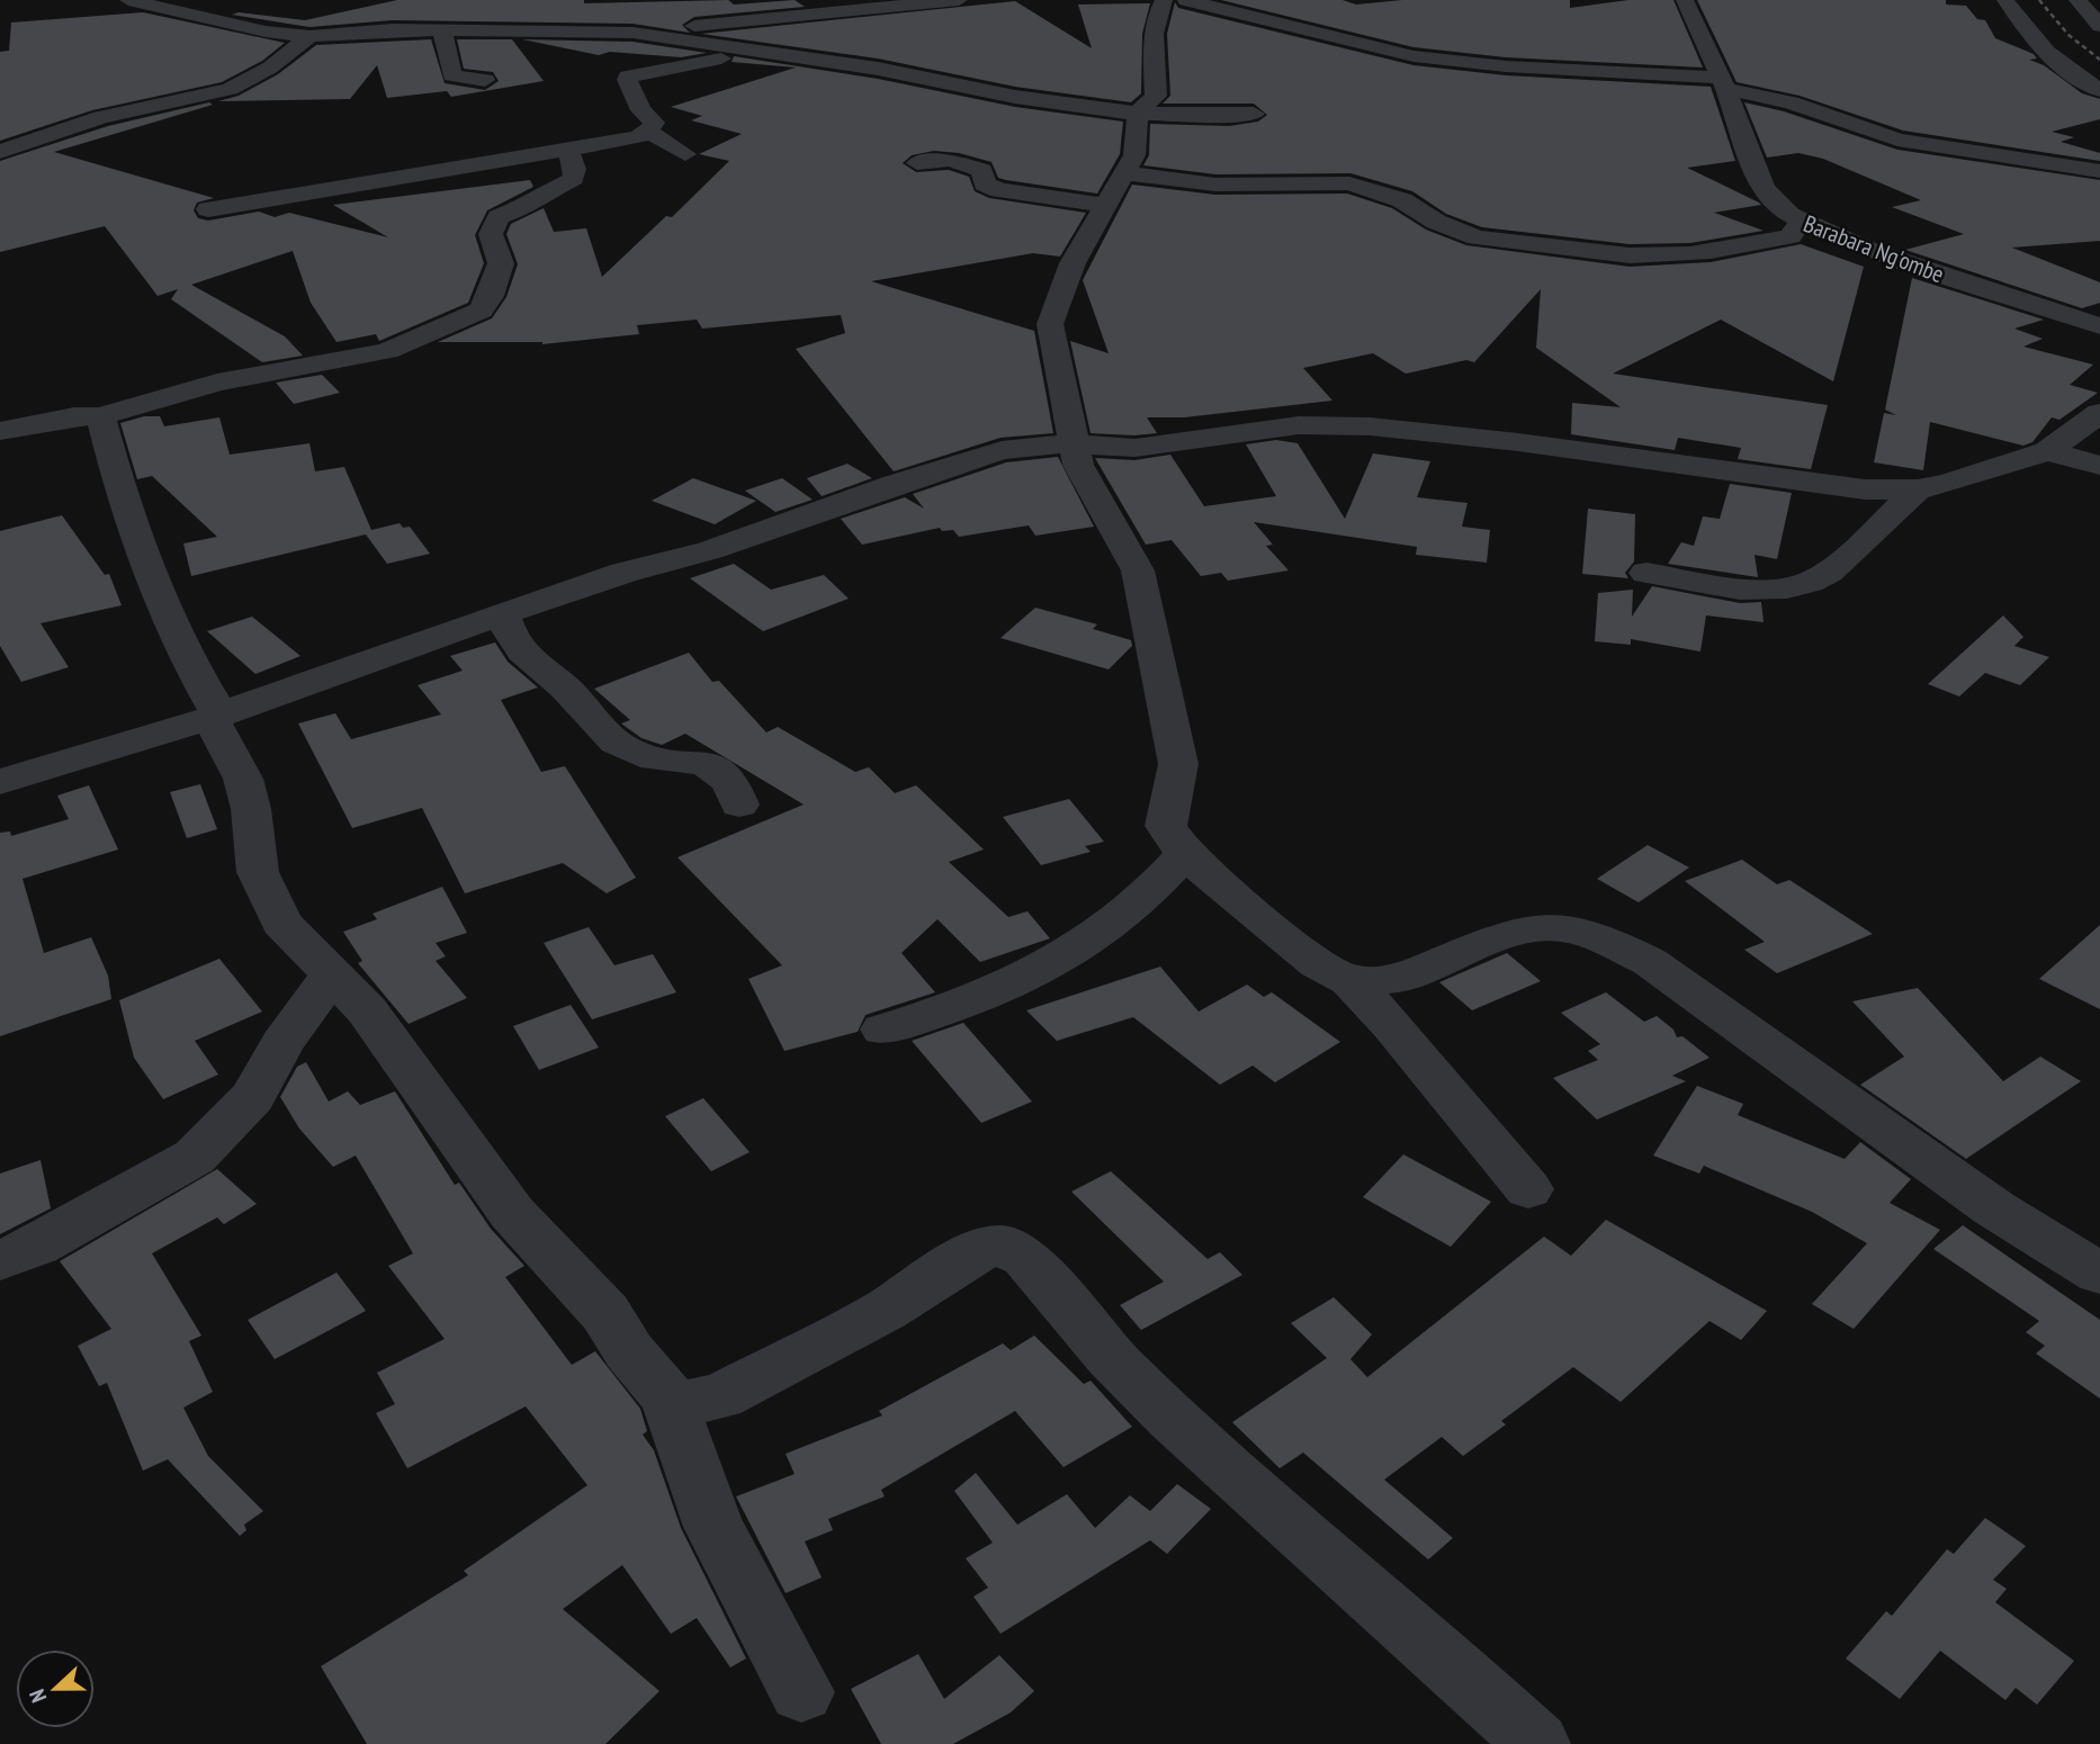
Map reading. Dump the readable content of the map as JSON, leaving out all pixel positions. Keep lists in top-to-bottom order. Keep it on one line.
{"streets":{"street":["Barabara Ng'ombe"]},"north":"left"}
